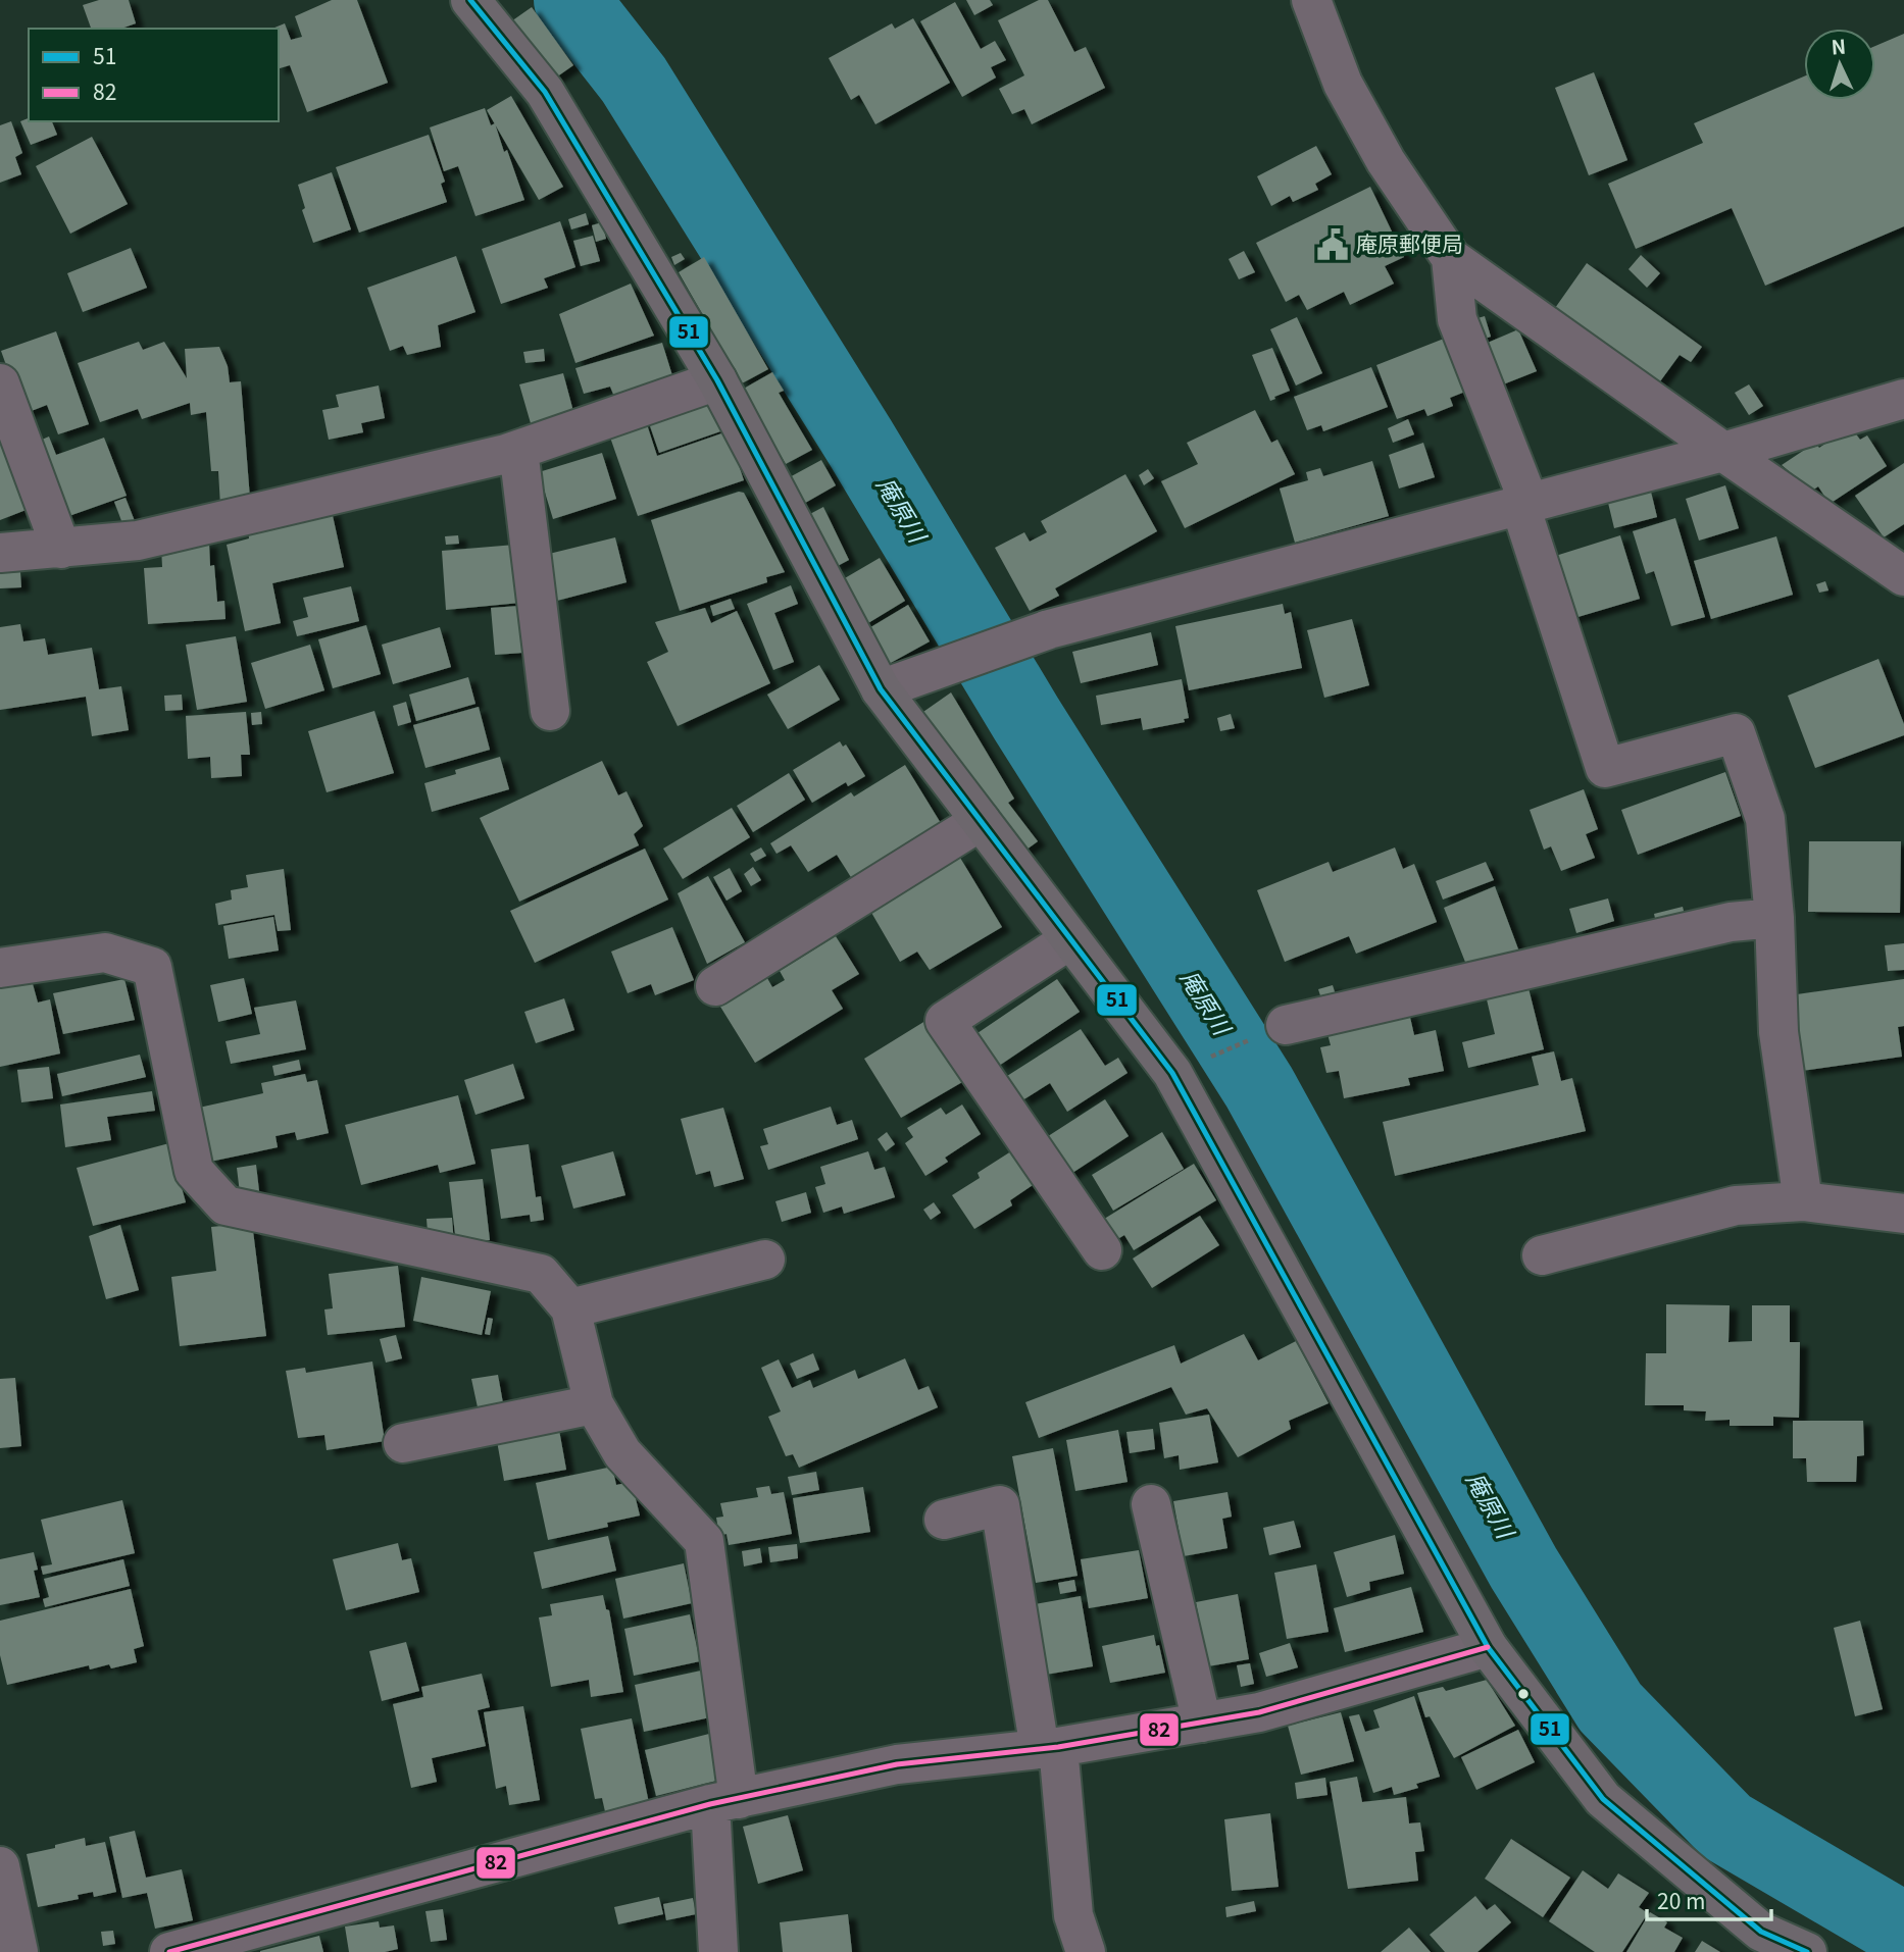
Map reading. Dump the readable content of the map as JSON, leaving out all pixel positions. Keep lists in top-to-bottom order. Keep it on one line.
{"water":["庵原川"],"places":{"public building":["庵原郵便局"]},"lines":["transit line 51","transit line 82"],"legend":["51","82"],"scale_bar":"20 m","north":"top"}
